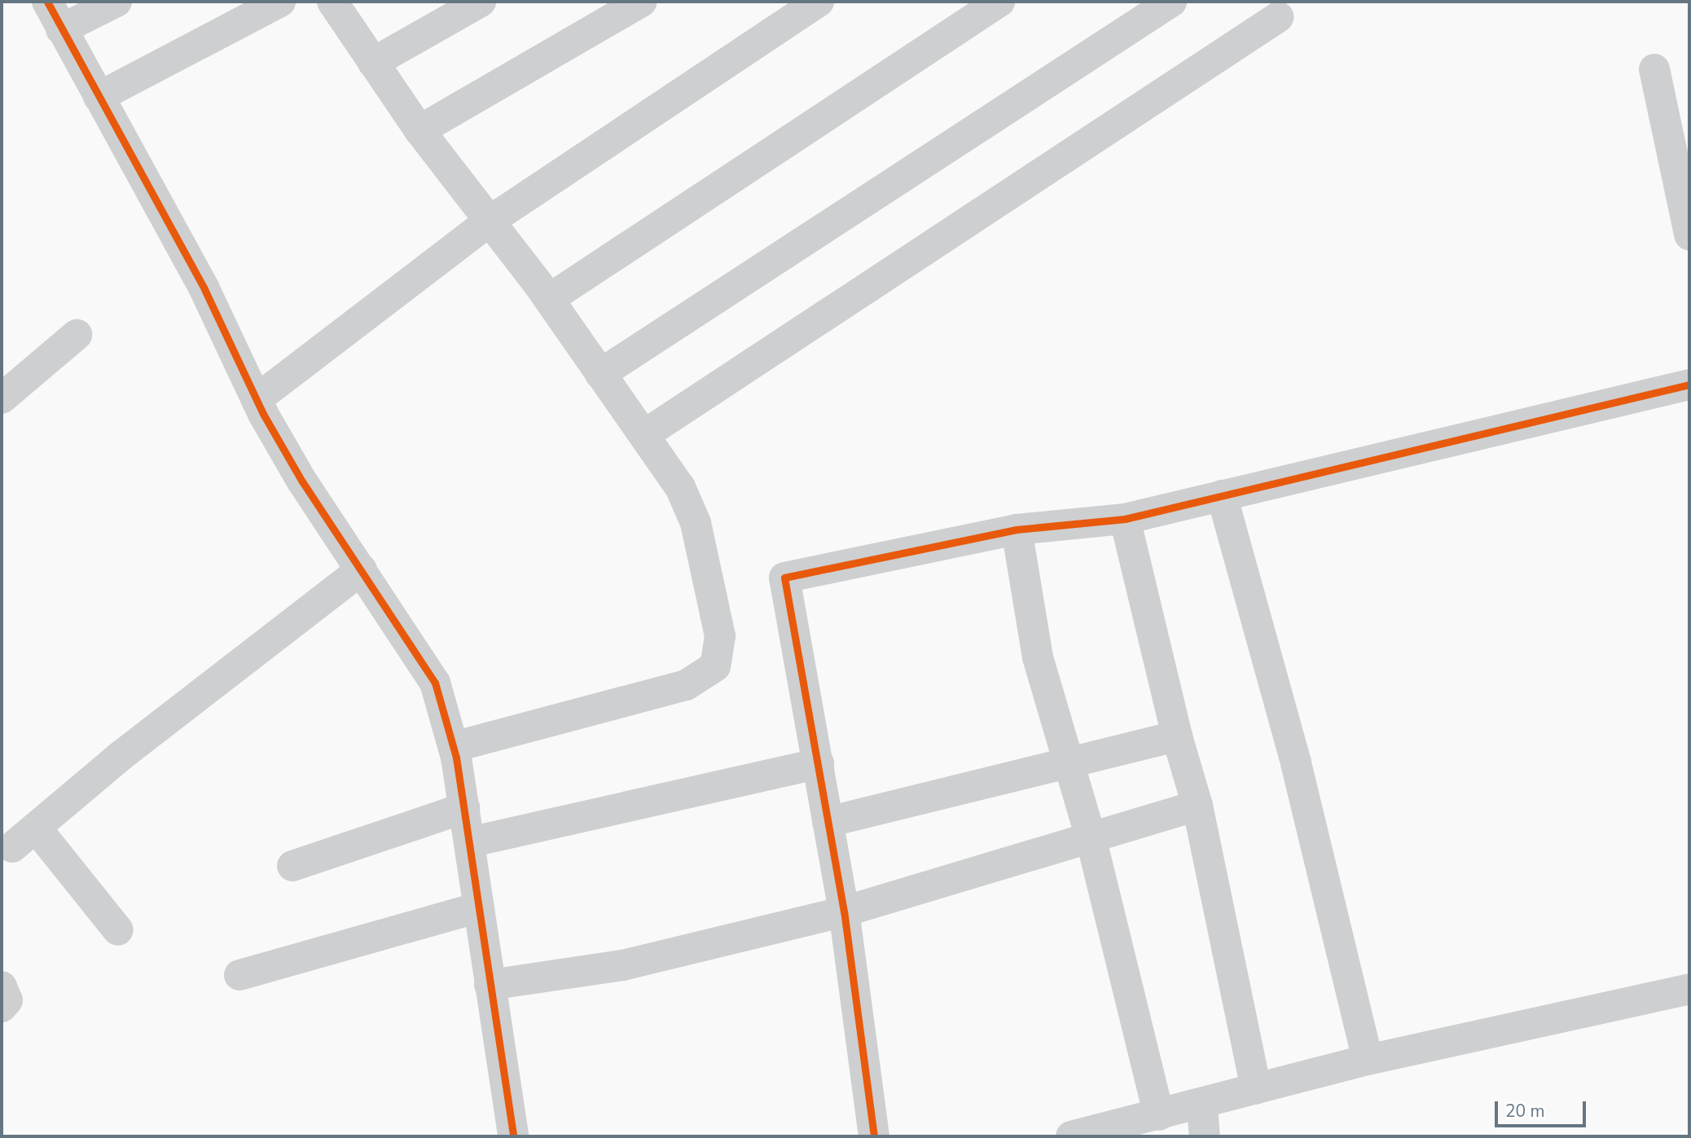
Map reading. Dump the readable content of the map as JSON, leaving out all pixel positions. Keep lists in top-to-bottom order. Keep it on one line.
{"scale_bar":"20 m"}
